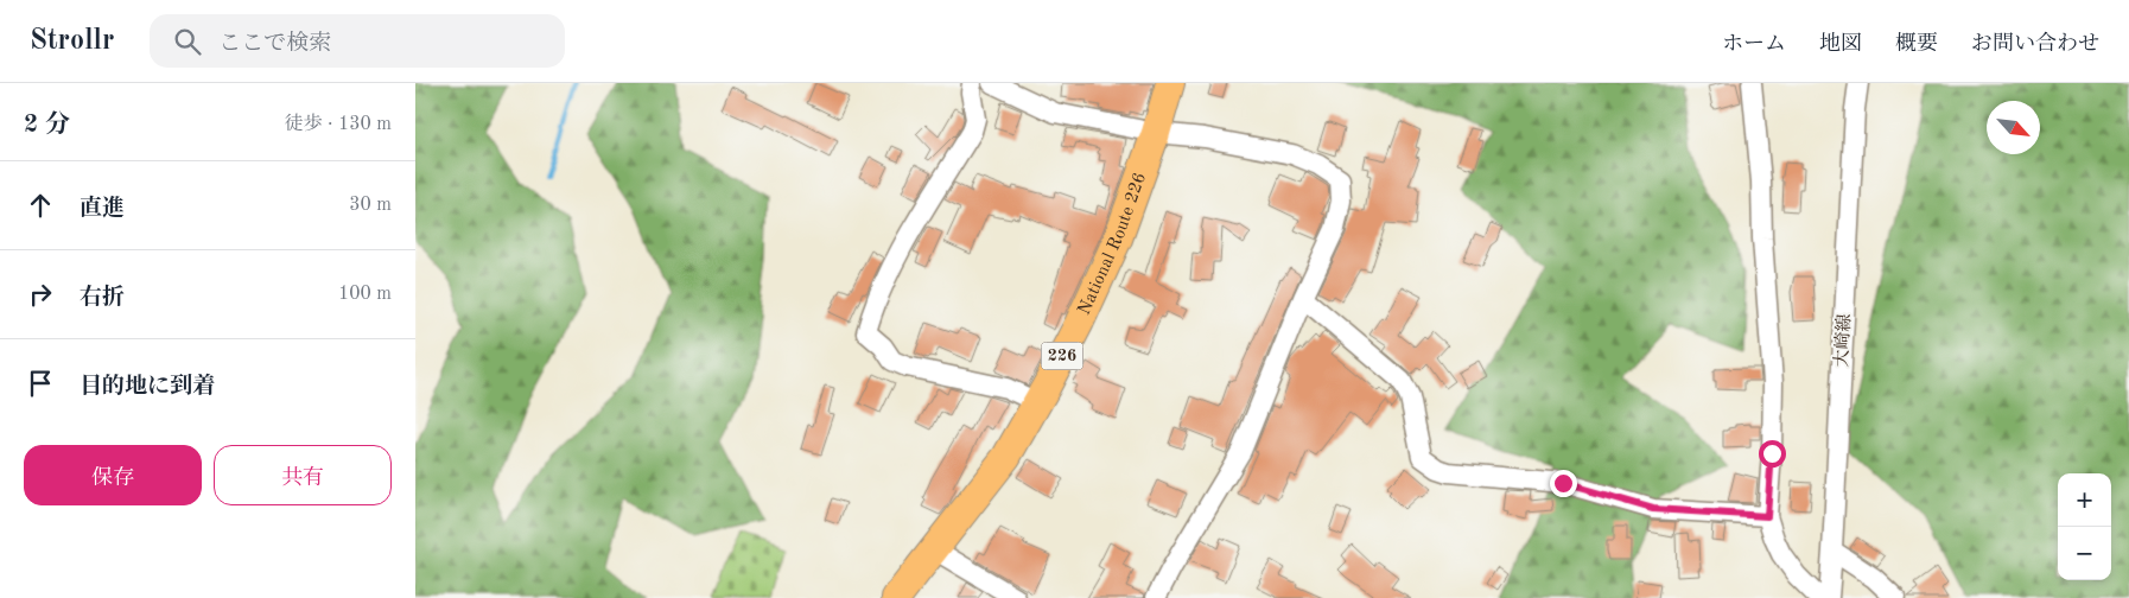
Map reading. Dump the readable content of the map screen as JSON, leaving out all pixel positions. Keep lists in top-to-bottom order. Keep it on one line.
{"streets":{"highway":["National Route 226","226"],"street":["大崎線"]},"north":"bottom right","page":{"header":"Strollr","search":"ここで検索","nav":["ホーム","地図","概要","お問い合わせ"],"heading":["2 分","徒歩 · 130 m"],"list":[["直進","30 m"],["右折","100 m"],"目的地に到着"],"buttons":["保存","共有"],"map_buttons":["+","−"]}}
